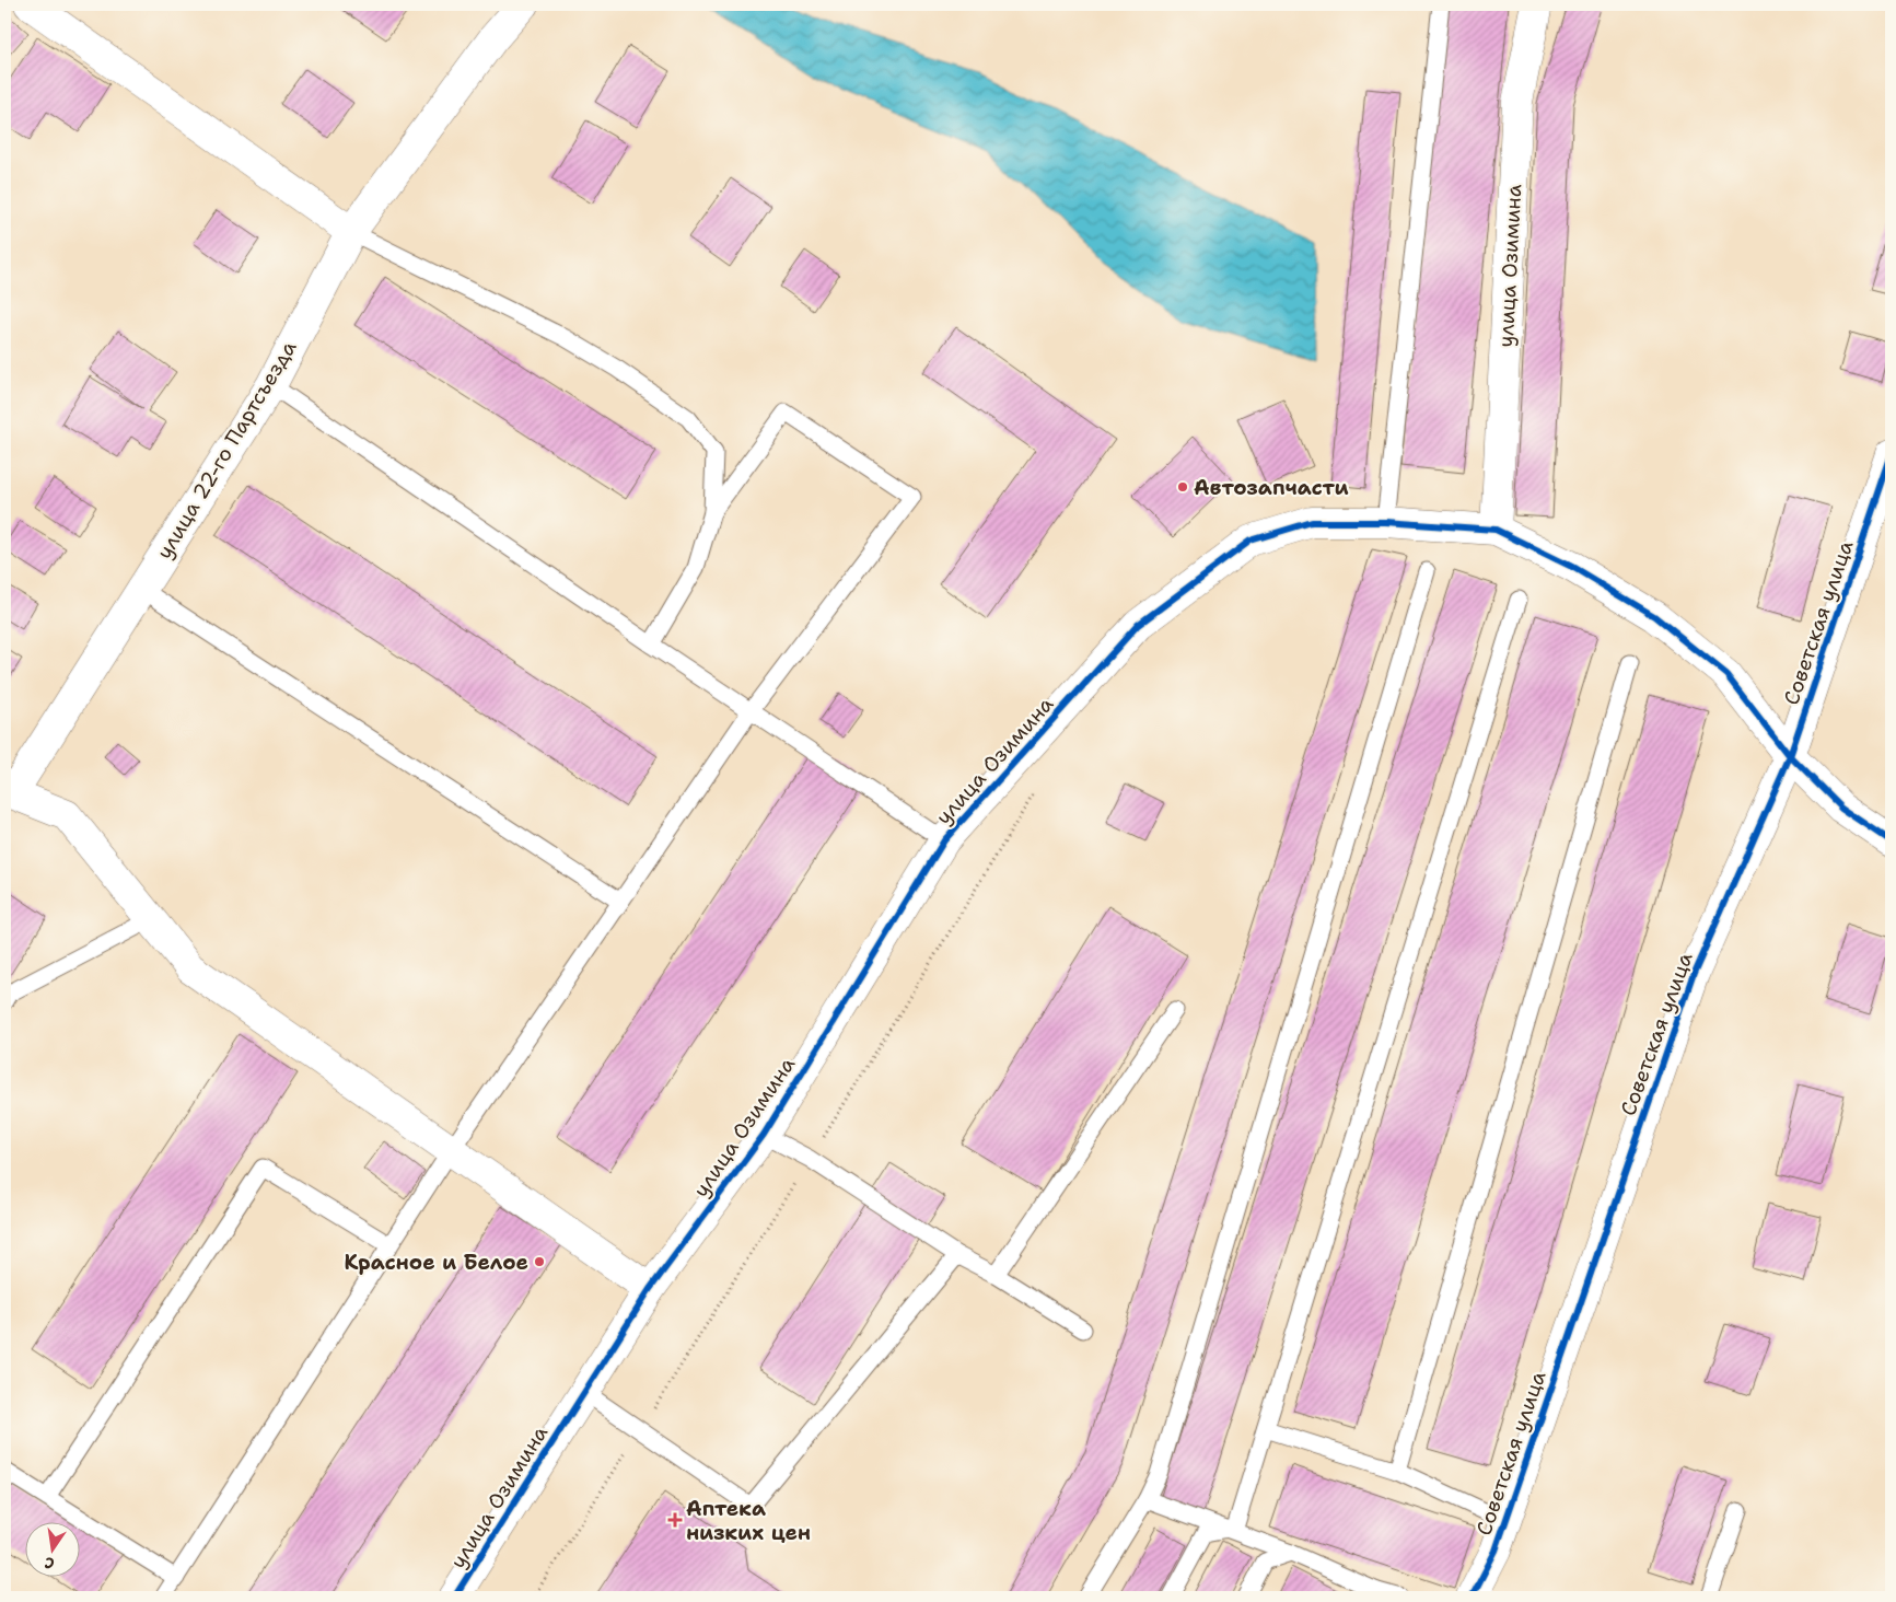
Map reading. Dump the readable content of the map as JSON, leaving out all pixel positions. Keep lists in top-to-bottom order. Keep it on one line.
{"streets":{"street":["улица Озимина","улица 22-го Партсъезда","Советская улица"]},"crossings":[["улица Озимина","Советская улица"]],"places":{"other":["Автозапчасти","Красное и Белое"],"health":["Аптека низких цен"]},"north":"bottom"}
